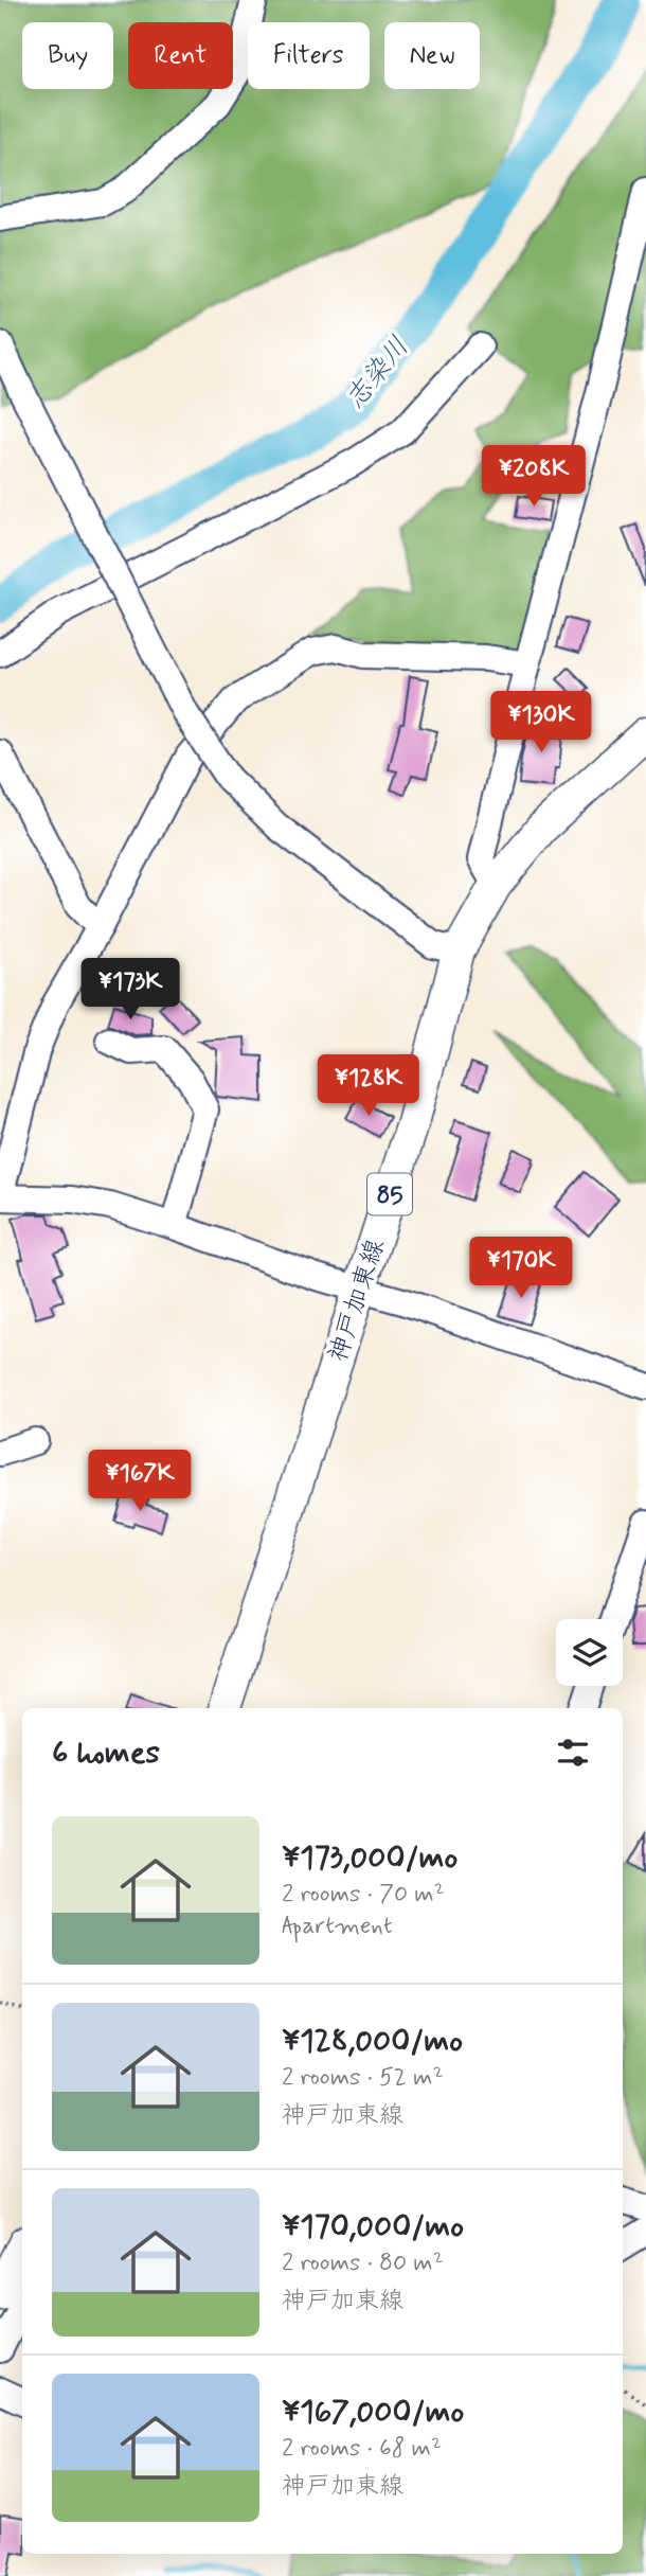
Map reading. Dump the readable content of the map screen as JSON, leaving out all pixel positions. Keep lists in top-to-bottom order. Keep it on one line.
{"streets":{"main road":["85","神戸加東線"]},"water":["志染川"],"page":{"chip":["Buy","Rent","Filters","New"],"price":["¥208K","¥130K","¥173K","¥128K","¥170K","¥167K"],"heading":"6 homes","list":[{"name":"¥173,000/mo","note":"2 rooms · 70 m² · Apartment"},{"name":"¥128,000/mo","note":"2 rooms · 52 m² · 神戸加東線"},{"name":"¥170,000/mo","note":"2 rooms · 80 m² · 神戸加東線"},{"name":"¥167,000/mo","note":"2 rooms · 68 m² · 神戸加東線"}]}}
